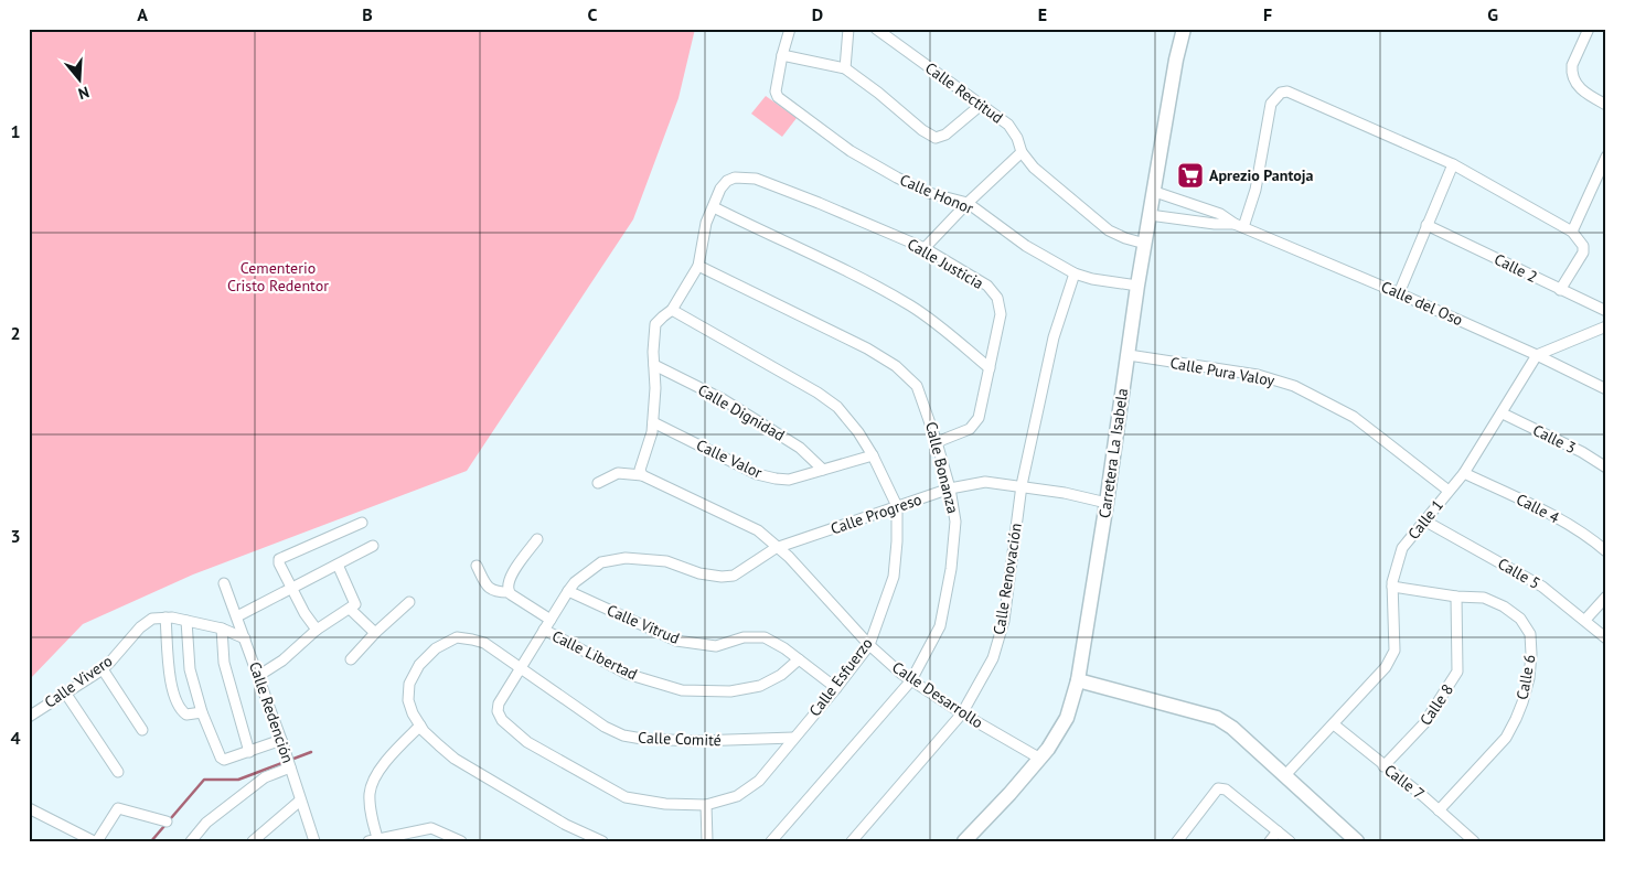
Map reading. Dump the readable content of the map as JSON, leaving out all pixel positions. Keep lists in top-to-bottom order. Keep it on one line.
{"streets":{"main road":["Carretera La Isabela"],"street":["Calle Rectitud","Calle Honor","Calle Justicia","Calle 2","Calle del Oso","Calle Pura Valoy","Calle Dignidad","Calle 3","Calle Valor","Calle Bonanza","Calle 4","Calle Progreso","Calle 1","Calle 5","Calle Renovación","Calle Vitrud","Calle Libertad","Calle Esfuerzo","Calle 6","Calle Vivero","Calle Desarrollo","Calle 8","Calle Redención","Calle Comité","Calle 7"]},"crossings":[["Calle Rectitud","Carretera La Isabela"],["Calle Honor","Carretera La Isabela"],["Calle Honor","Calle Renovación"],["Calle Justicia","Calle Bonanza"],["Calle del Oso","Carretera La Isabela"],["Calle del Oso","Calle 1"],["Calle Pura Valoy","Carretera La Isabela"],["Calle Pura Valoy","Calle 1"],["Calle Dignidad","Calle Valor"],["Calle 3","Calle 1"],["Carretera La Isabela","Calle Progreso"],["Carretera La Isabela","Calle Desarrollo"],["Calle Valor","Calle Esfuerzo"],["Calle Bonanza","Calle Progreso"],["Calle Bonanza","Calle Desarrollo"],["Calle 4","Calle 1"],["Calle Progreso","Calle Renovación"],["Calle Progreso","Calle Vitrud"],["Calle Progreso","Calle Libertad"],["Calle Progreso","Calle Esfuerzo"],["Calle Progreso","Calle Desarrollo"],["Calle Progreso","Calle Comité"],["Calle 1","Calle 5"],["Calle 1","Calle 6"],["Calle 1","Calle 7"],["Calle Renovación","Calle Desarrollo"],["Calle Vitrud","Calle Libertad"],["Calle Vitrud","Calle Esfuerzo"],["Calle Esfuerzo","Calle Desarrollo"],["Calle Esfuerzo","Calle Comité"],["Calle 6","Calle 8"],["Calle 6","Calle 7"],["Calle 8","Calle 7"]],"parks":["Cementerio Cristo Redentor"],"places":{"supermarket":["Aprezio Pantoja"]},"north":"bottom","grid":{"columns":["A","B","C","D","E","F","G"],"rows":["1","2","3","4"]}}
